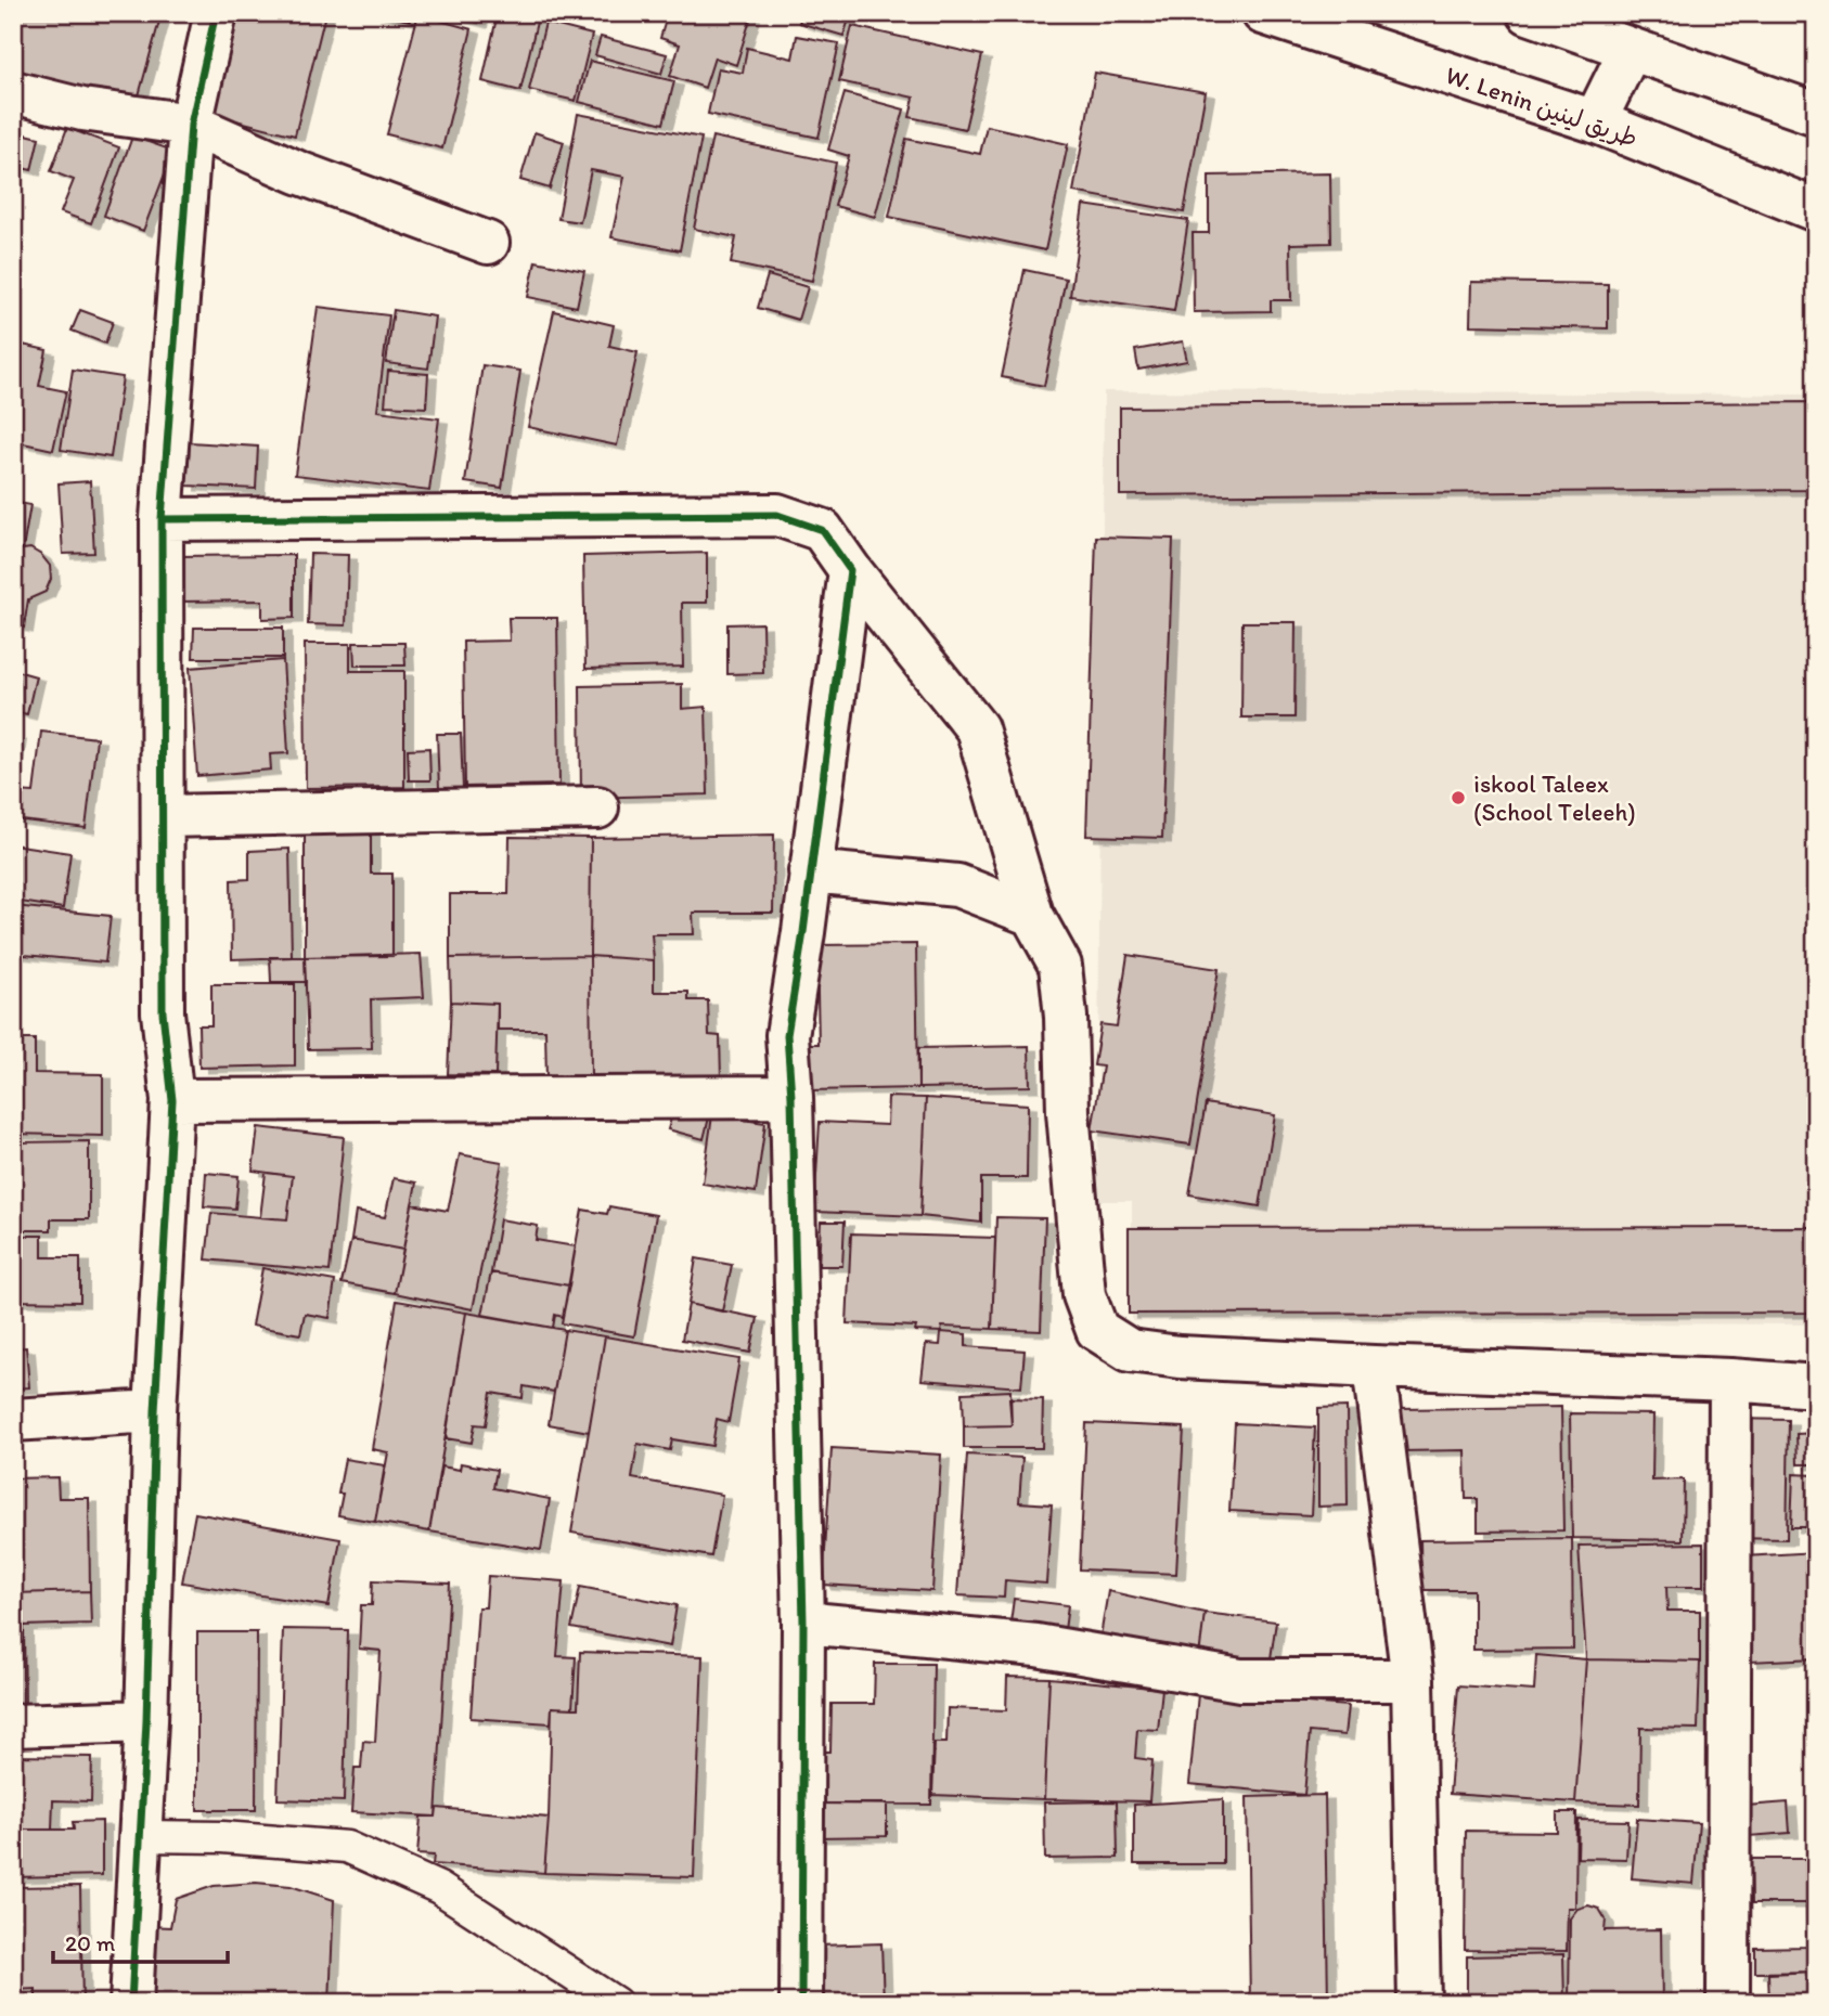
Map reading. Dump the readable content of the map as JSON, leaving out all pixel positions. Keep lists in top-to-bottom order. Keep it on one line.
{"streets":{"street":["W. Lenin طريق لينين"]},"places":["iskool Taleex (School Teleeh)"],"scale_bar":"20 m"}
